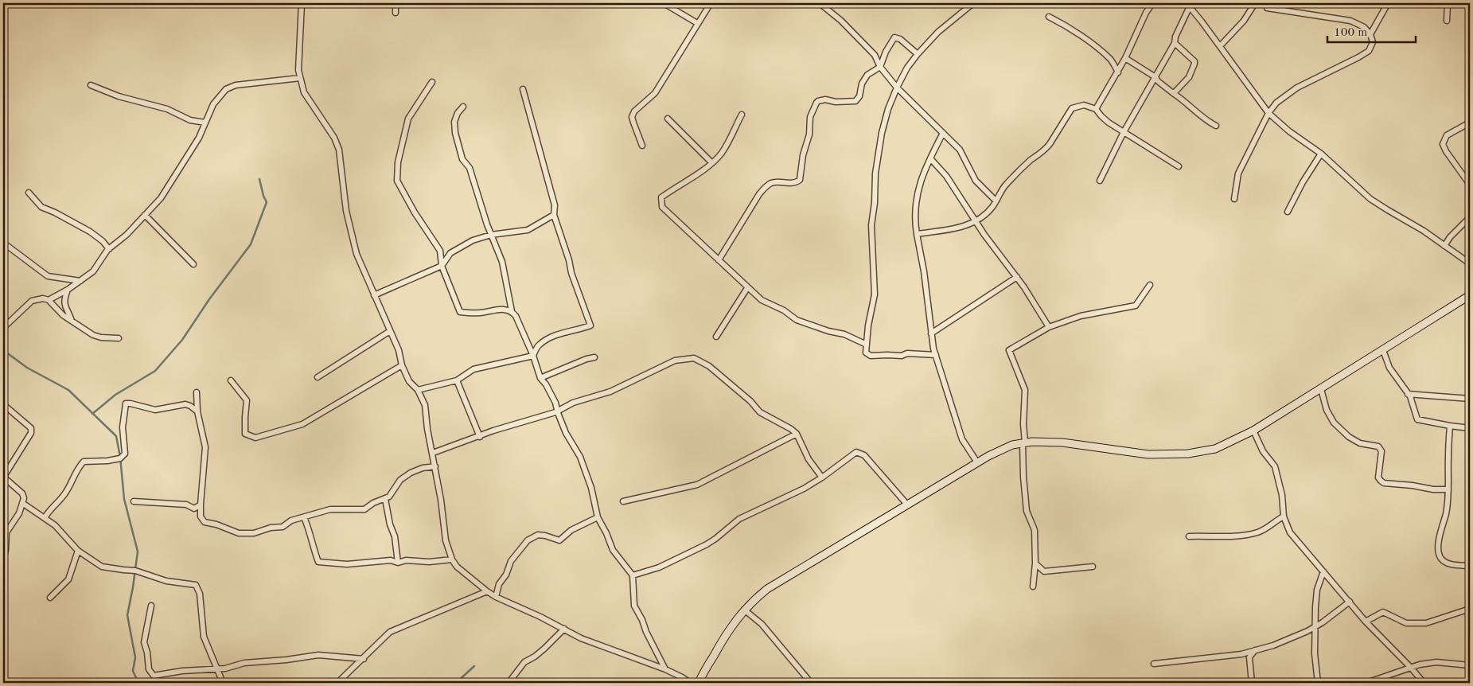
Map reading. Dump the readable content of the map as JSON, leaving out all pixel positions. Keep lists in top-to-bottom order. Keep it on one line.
{"scale_bar":"100 m"}
